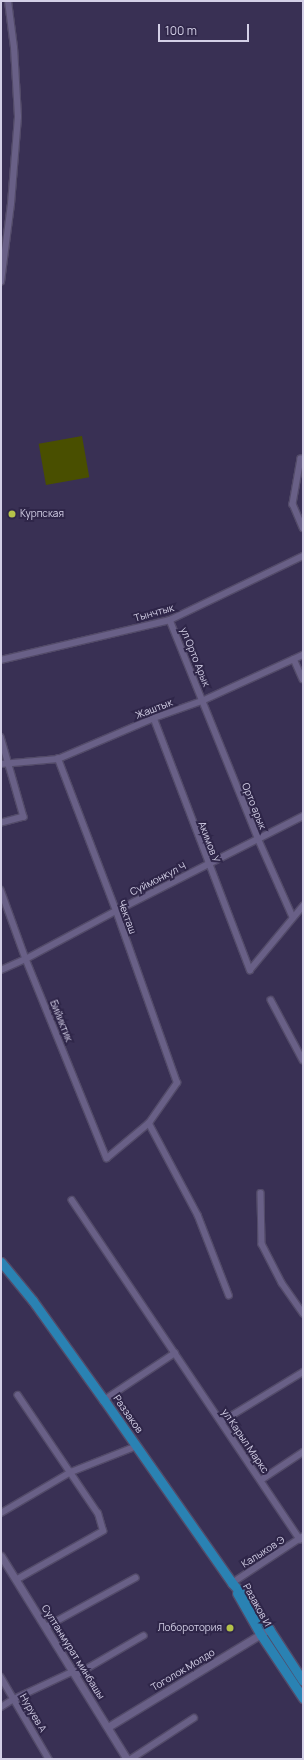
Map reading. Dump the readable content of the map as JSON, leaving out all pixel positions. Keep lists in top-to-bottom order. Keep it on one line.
{"streets":{"main road":["Раззаков","Разаков И"],"street":["Тынчтык","ул Орто Арык","Жаштык","Орто арык","Акимов У","Суймонкул Ч","Чекташ","Бийиктик","ул Карыл Маркс","Калыков Э","Султанмурат минбашы","Тоголок Молдо","Нуруев А"]},"crossings":[["Тынчтык","ул Орто Арык"],["ул Орто Арык","Жаштык"],["ул Орто Арык","Орто арык"],["Жаштык","Орто арык"],["Жаштык","Акимов У"],["Жаштык","Чекташ"],["Орто арык","Акимов У"],["Орто арык","Суймонкул Ч"],["Акимов У","Суймонкул Ч"],["Суймонкул Ч","Чекташ"],["Суймонкул Ч","Бийиктик"],["Чекташ","Бийиктик"],["Раззаков","Калыков Э"],["Раззаков","Разаков И"],["ул Карыл Маркс","Калыков Э"],["Калыков Э","Разаков И"],["Разаков И","Тоголок Молдо"],["Султанмурат минбашы","Тоголок Молдо"]],"places":["Курпская","Лоборотория"],"scale_bar":"100 m"}
